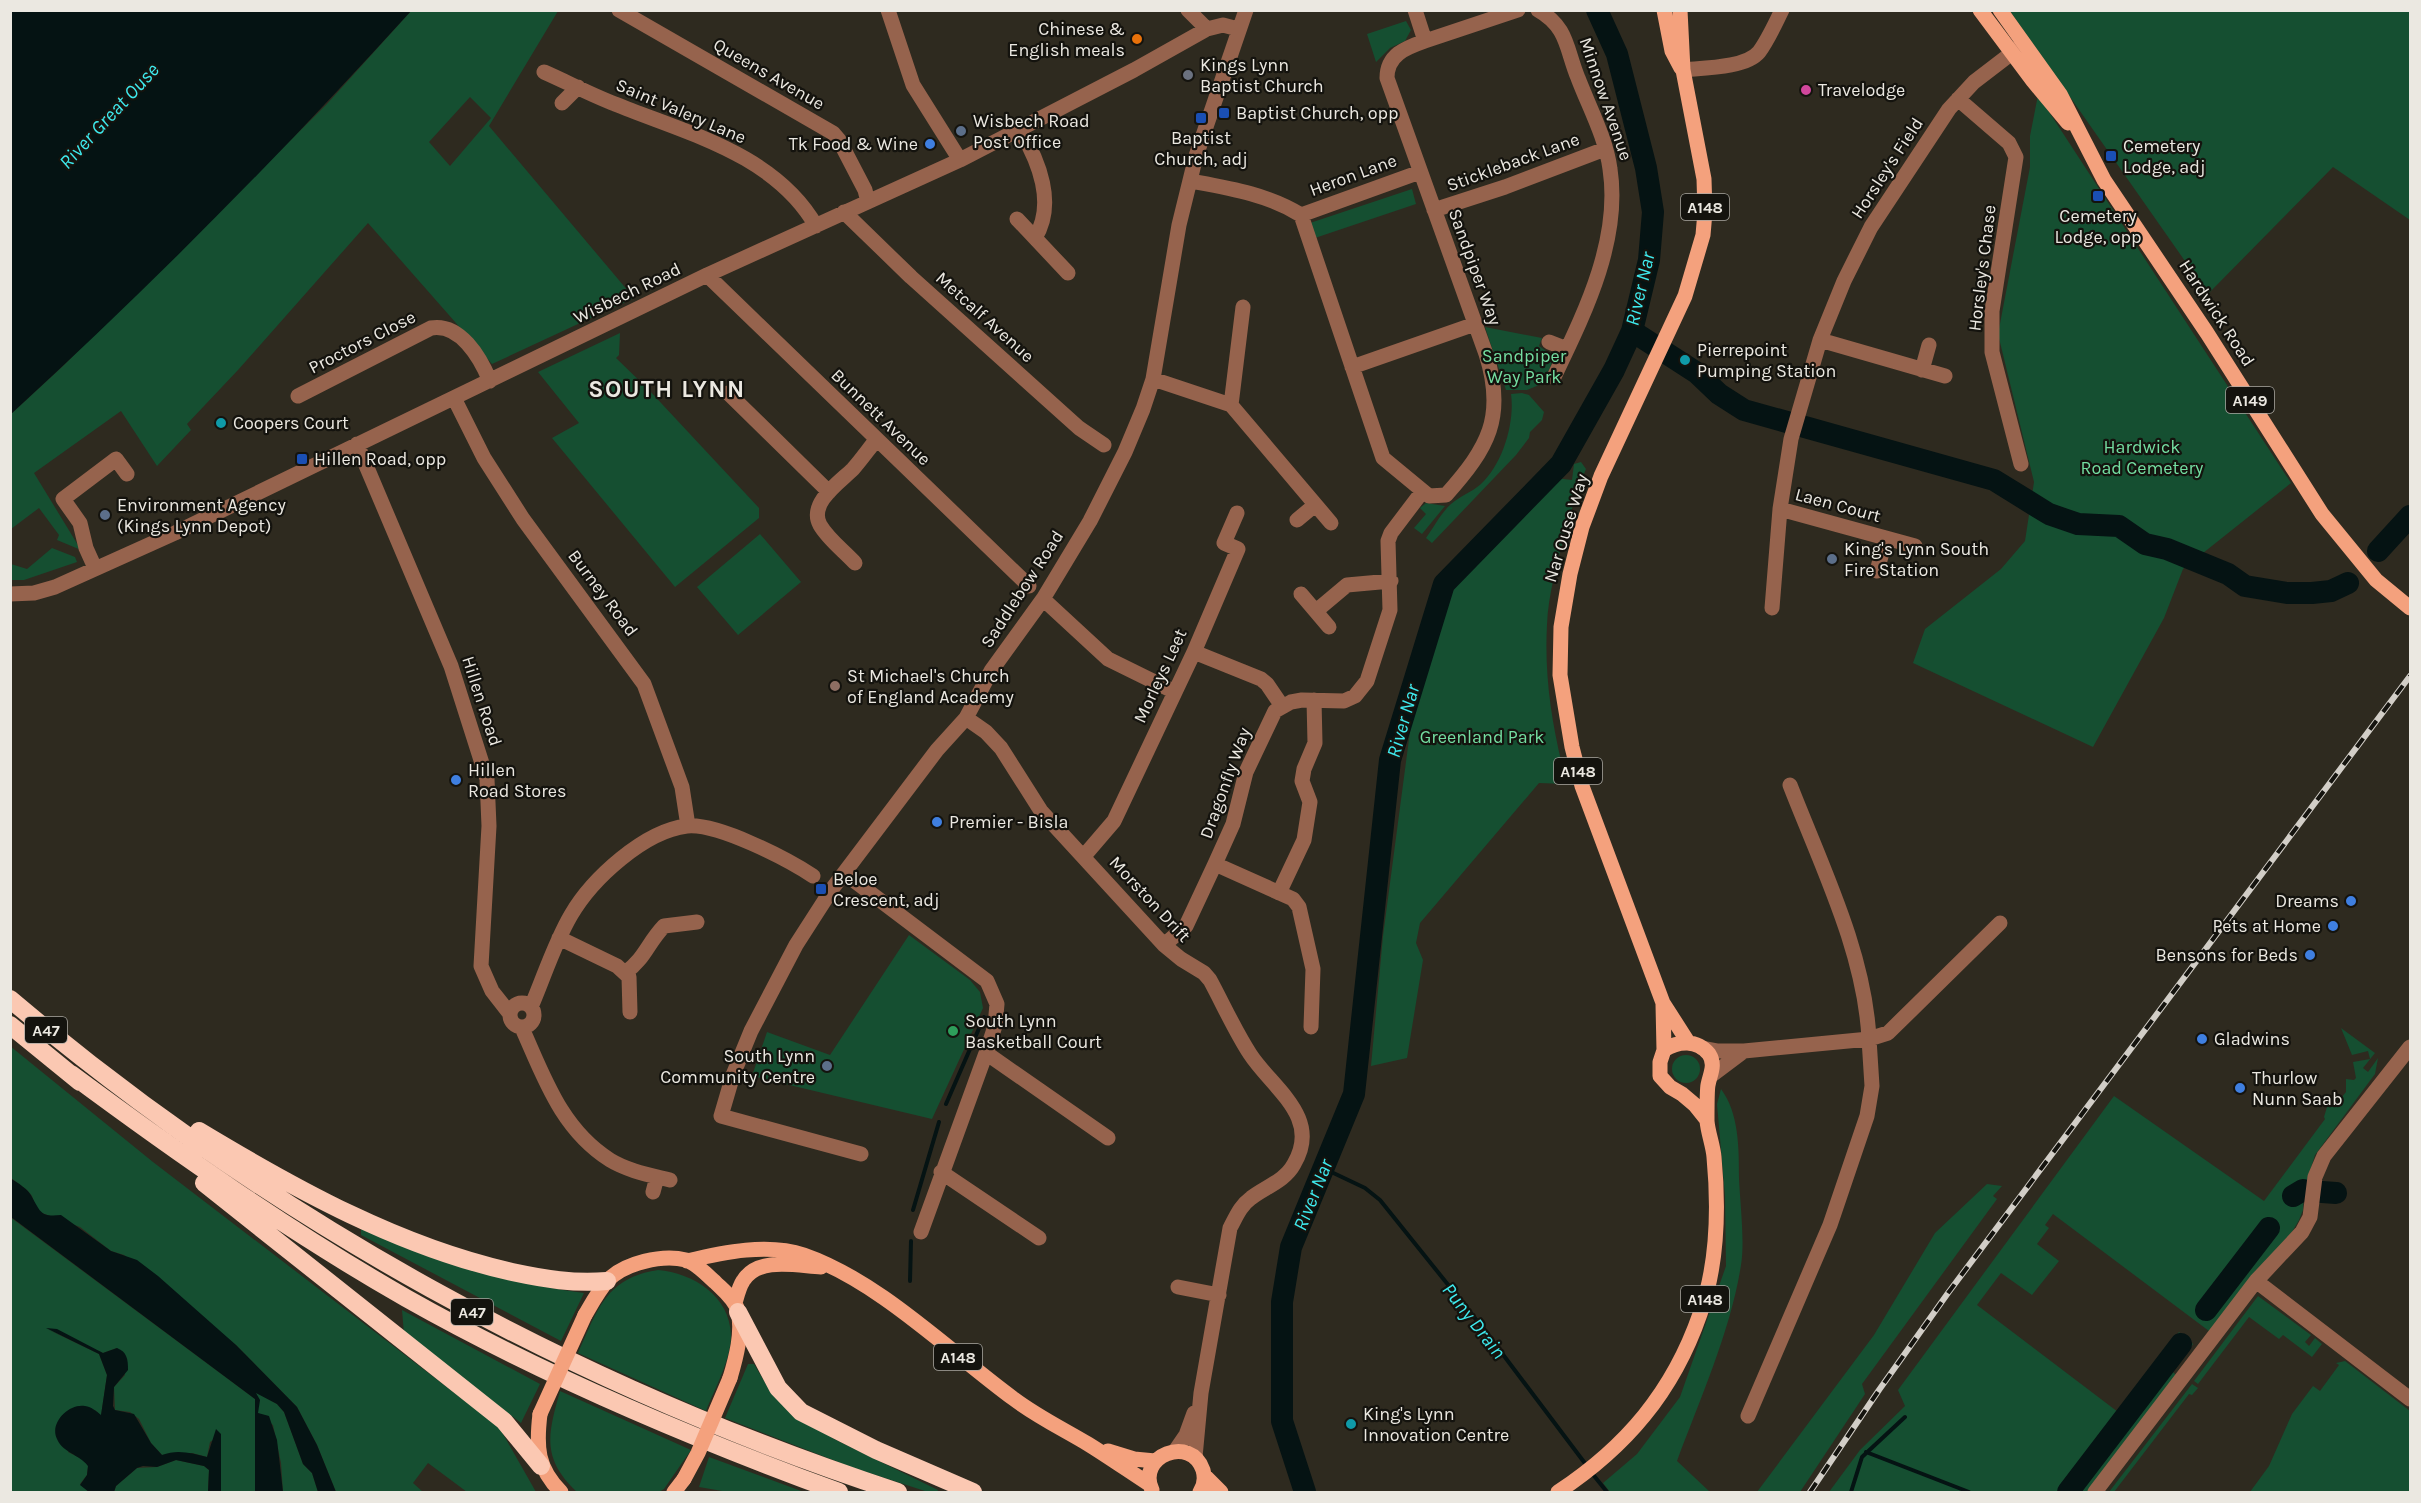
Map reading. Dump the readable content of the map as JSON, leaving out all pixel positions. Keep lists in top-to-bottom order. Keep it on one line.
{"streets":{"highway":["A47"],"main road":["A148","Hardwick Road","A149","Nar Ouse Way"],"street":["Queens Avenue","Minnow Avenue","Saint Valery Lane","Stickleback Lane","Horsley's Field","Heron Lane","Sandpiper Way","Horsley's Chase","Wisbech Road","Metcalf Avenue","Proctors Close","Bunnett Avenue","Laen Court","Saddlebow Road","Burney Road","Morleys Leet","Hillen Road","Dragonfly Way","Morston Drift"]},"crossings":[["Queens Avenue","Wisbech Road"],["Minnow Avenue","Stickleback Lane"],["Saint Valery Lane","Wisbech Road"],["Stickleback Lane","Sandpiper Way"],["Horsley's Field","Horsley's Chase"],["Horsley's Field","Hardwick Road"],["Horsley's Field","Laen Court"],["Heron Lane","Sandpiper Way"],["A148","A47"],["Wisbech Road","Metcalf Avenue"],["Wisbech Road","Proctors Close"],["Wisbech Road","Bunnett Avenue"],["Wisbech Road","Burney Road"],["Wisbech Road","Hillen Road"],["Saddlebow Road","Morston Drift"],["Morleys Leet","Morston Drift"],["Dragonfly Way","Morston Drift"]],"districts":["SOUTH LYNN"],"water":["River Great Ouse","River Nar","Puny Drain"],"parks":["Sandpiper Way Park","Hardwick Road Cemetery","Greenland Park"],"places":{"other":["Chinese & English meals","Kings Lynn Baptist Church","Travelodge","Wisbech Road Post Office","Tk Food & Wine","Pierrepoint Pumping Station","Coopers Court","Environment Agency (Kings Lynn Depot)","King's Lynn South Fire Station","St Michael's Church of England Academy","Hillen Road Stores","Premier - Bisla","Dreams","Pets at Home","Bensons for Beds","South Lynn Basketball Court","Gladwins","South Lynn Community Centre","Thurlow Nunn Saab","King's Lynn Innovation Centre"],"transit":["Baptist Church, opp","Baptist Church, adj","Cemetery Lodge, adj","Cemetery Lodge, opp","Hillen Road, opp","Beloe Crescent, adj"]}}
